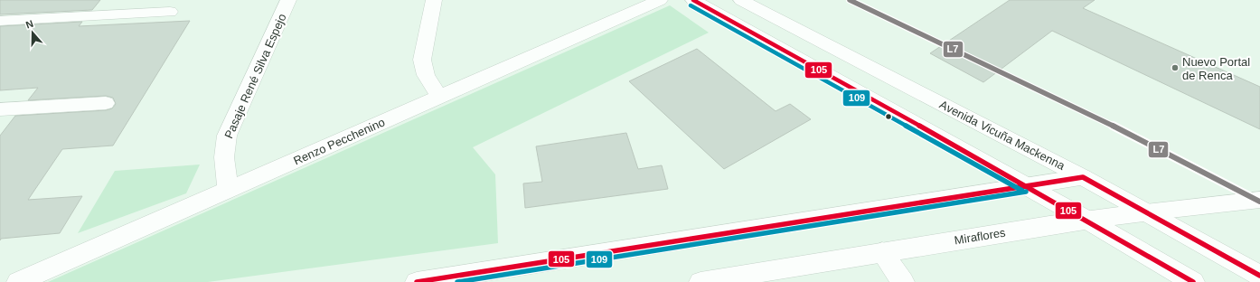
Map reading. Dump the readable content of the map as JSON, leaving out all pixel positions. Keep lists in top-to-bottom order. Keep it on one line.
{"streets":{"street":["Pasaje René Silva Espejo","Avenida Vicuña Mackenna","Renzo Pecchenino","Miraflores"]},"crossings":[["Pasaje René Silva Espejo","Renzo Pecchenino"],["Avenida Vicuña Mackenna","Miraflores"]],"places":["Nuevo Portal de Renca"],"lines":["transit line L7","transit line 105","transit line 109"],"north":"top"}
